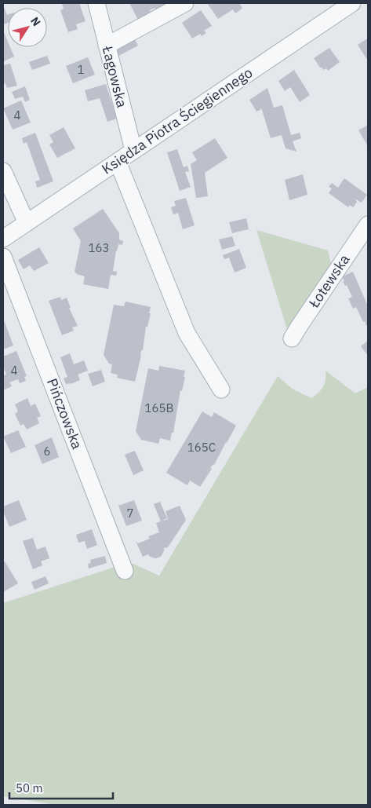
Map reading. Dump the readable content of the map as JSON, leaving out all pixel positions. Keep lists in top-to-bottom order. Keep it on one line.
{"streets":{"street":["Łagowska","Księdza Piotra Ściegiennego","Łotewska","Pińczowska"]},"crossings":[["Łagowska","Księdza Piotra Ściegiennego"]],"house_numbers":["1","4","163","4","165B","165C","6","7"],"scale_bar":"50 m","north":"top right"}
